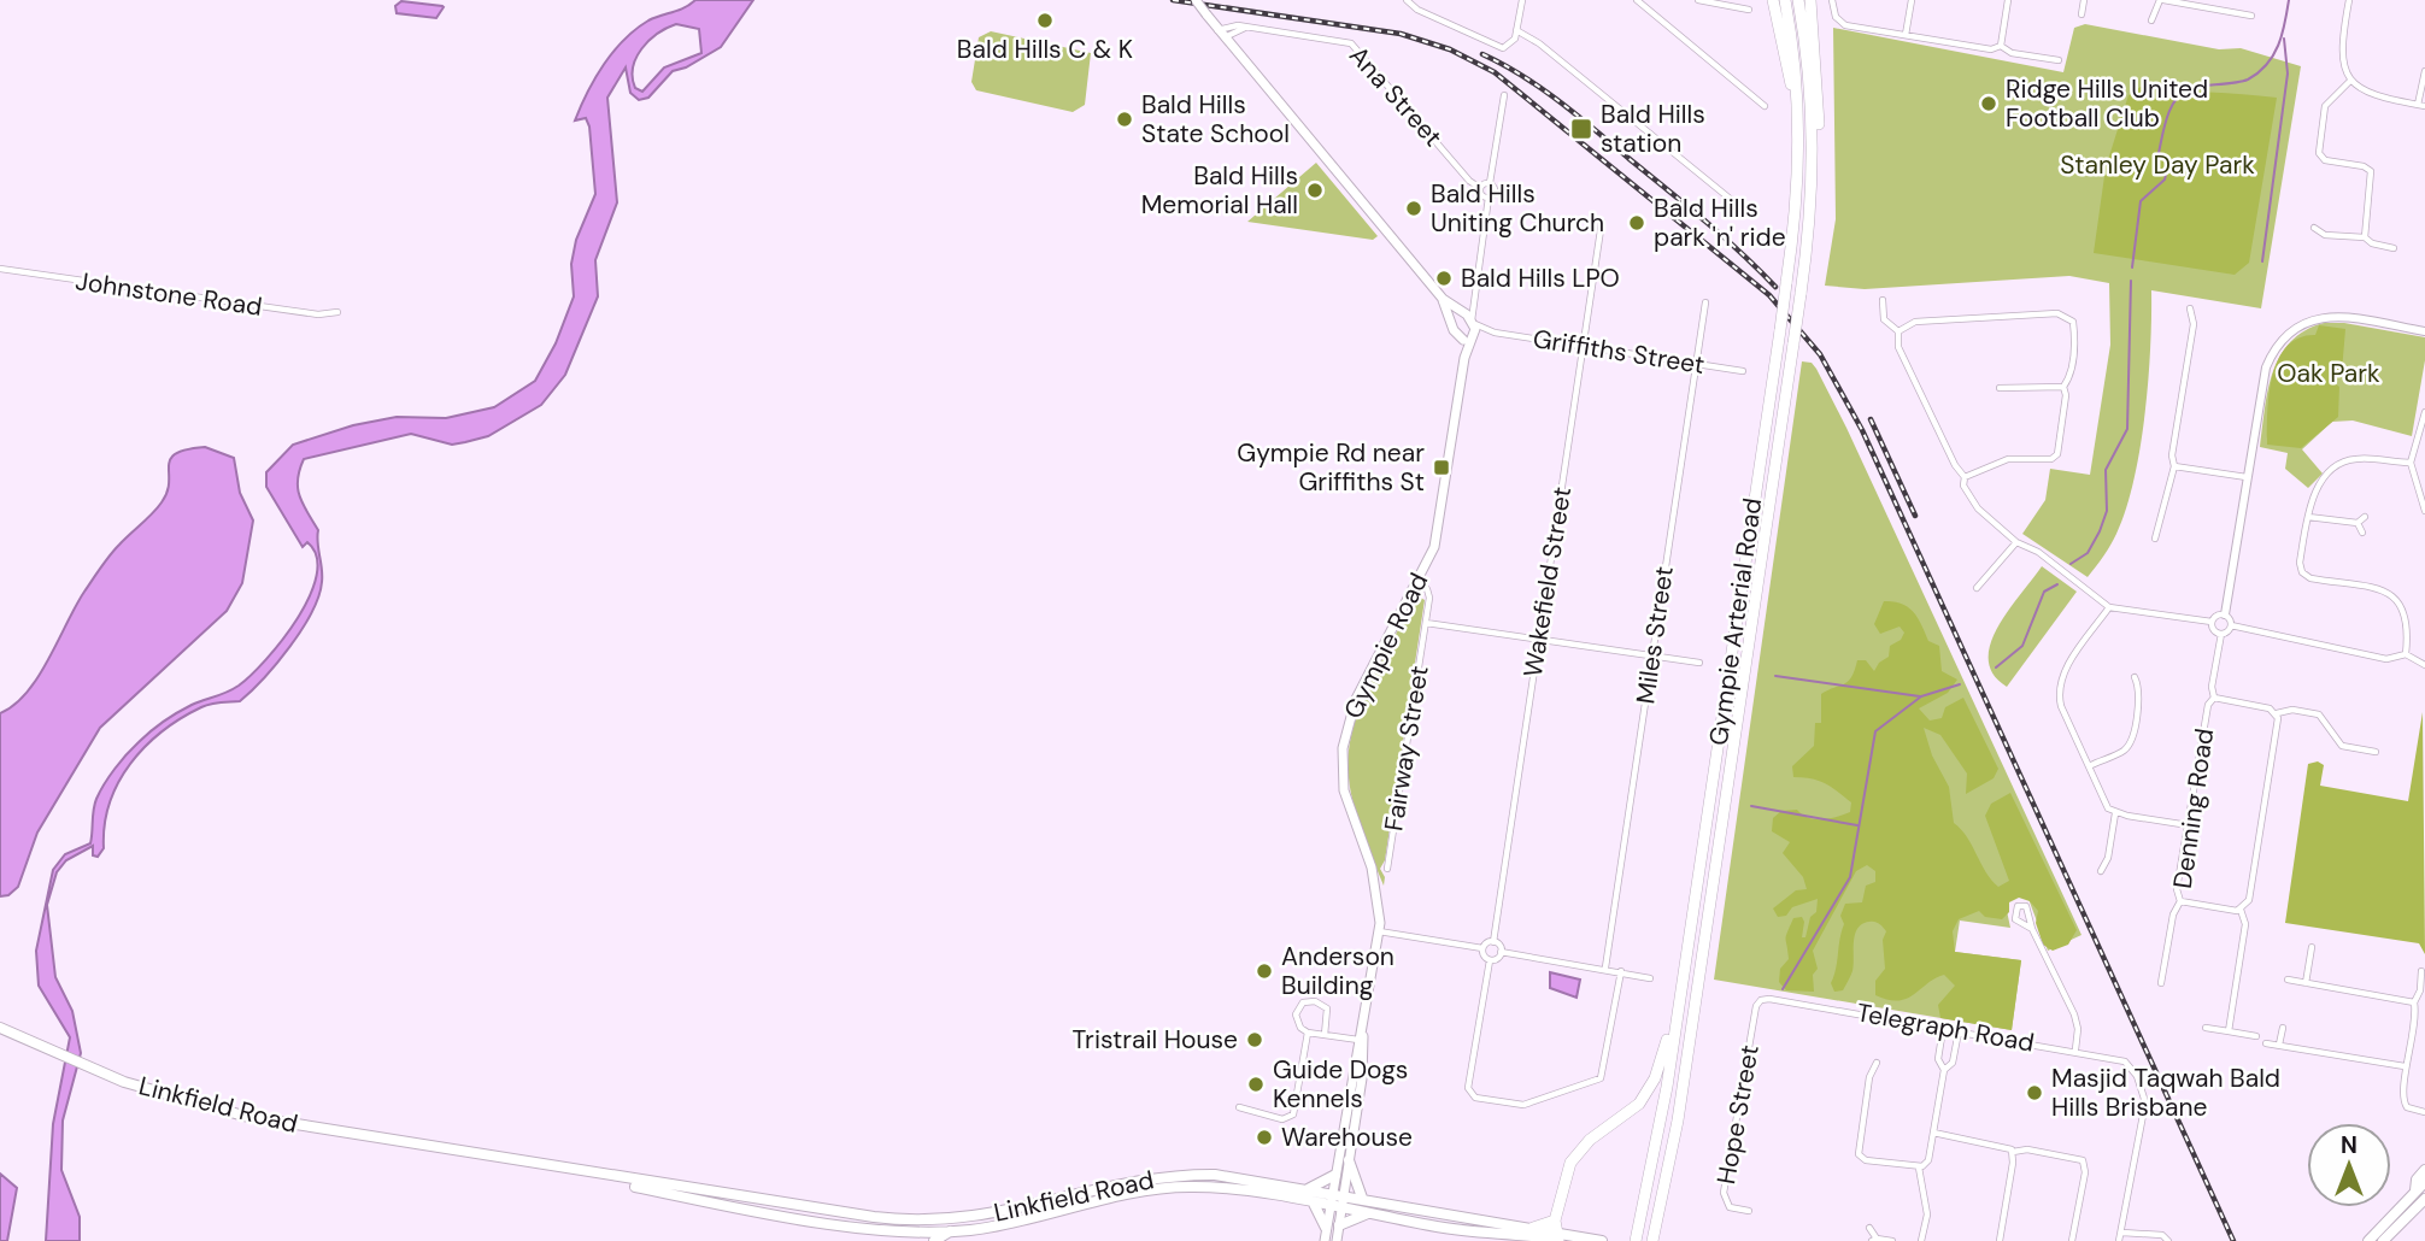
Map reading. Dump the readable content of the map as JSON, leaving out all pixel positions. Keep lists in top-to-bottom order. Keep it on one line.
{"streets":{"highway":["Gympie Arterial Road"],"main road":["Gympie Road","Linkfield Road"],"street":["Ana Street","Johnstone Road","Griffiths Street","Wakefield Street","Miles Street","Fairway Street","Denning Road","Telegraph Road","Hope Street"]},"crossings":[["Griffiths Street","Wakefield Street"],["Griffiths Street","Miles Street"],["Griffiths Street","Gympie Road"],["Gympie Road","Fairway Street"],["Gympie Road","Linkfield Road"],["Telegraph Road","Hope Street"]],"parks":["Stanley Day Park","Oak Park"],"places":{"other":["Bald Hills C & K","Ridge Hills United Football Club","Bald Hills State School","Bald Hills Memorial Hall","Bald Hills Uniting Church","Bald Hills park 'n' ride","Bald Hills LPO","Anderson Building","Tristrail House","Guide Dogs Kennels","Masjid Taqwah Bald Hills Brisbane","Warehouse"],"transit":["Bald Hills station","Gympie Rd near Griffiths St"]},"north":"top"}
